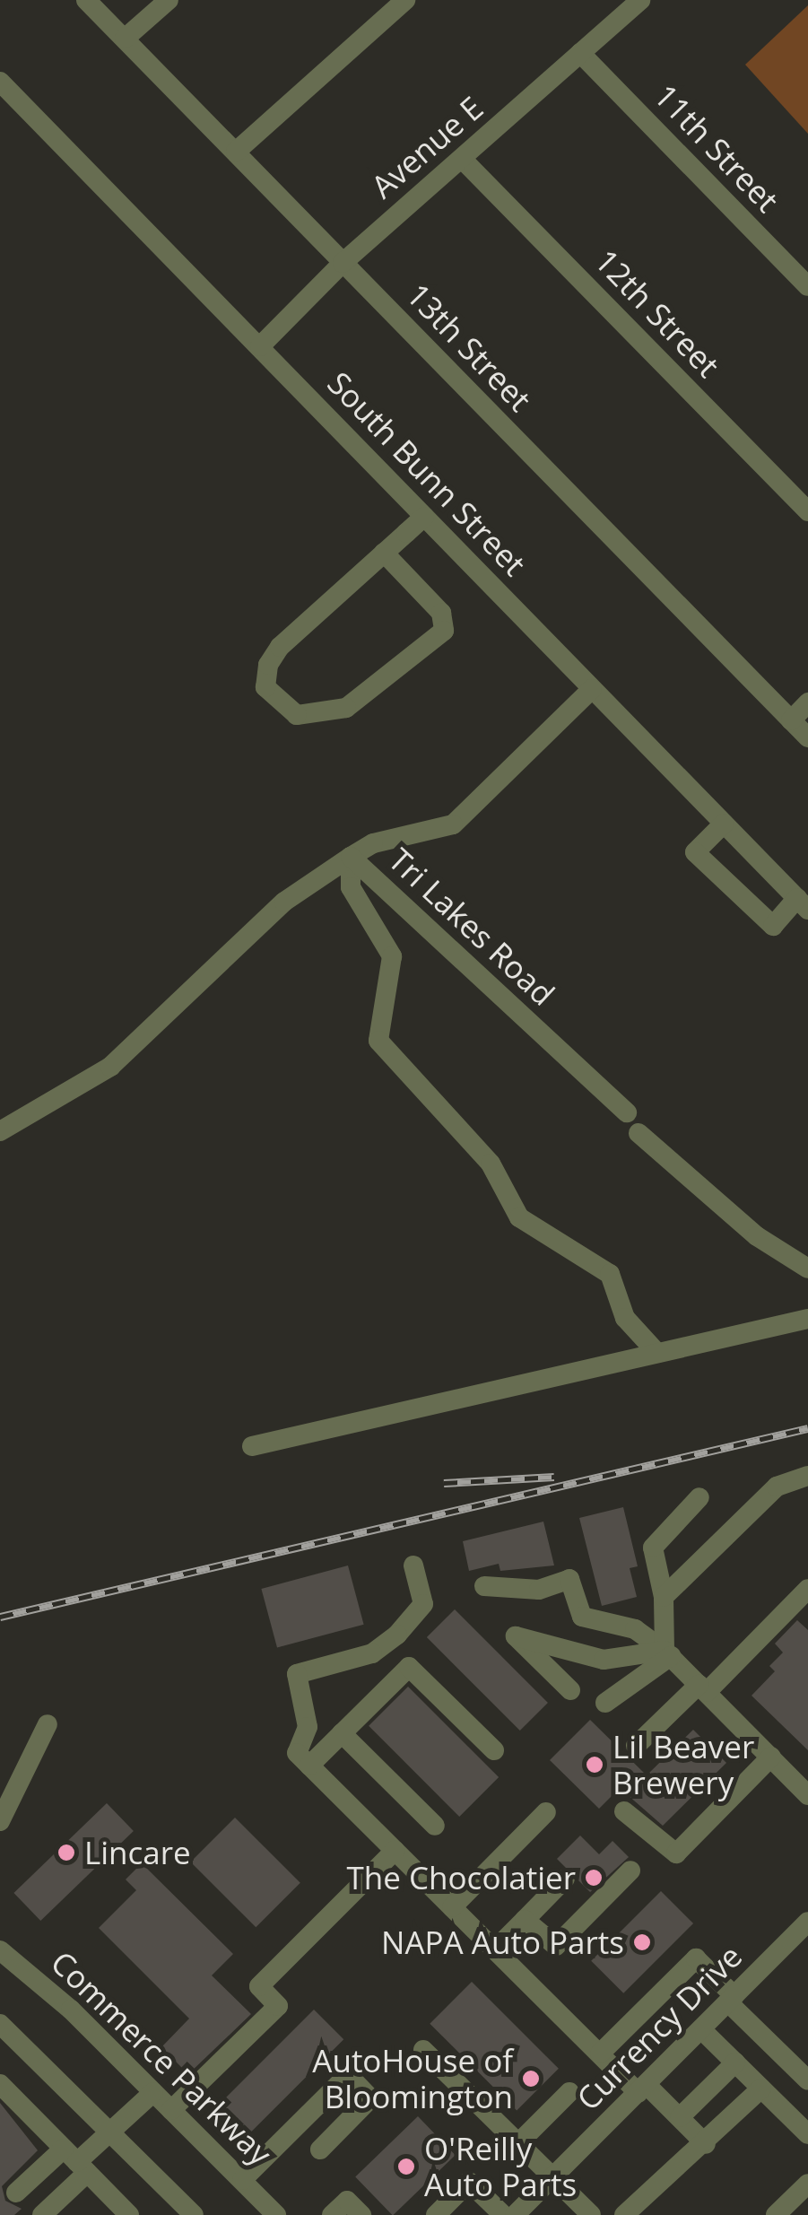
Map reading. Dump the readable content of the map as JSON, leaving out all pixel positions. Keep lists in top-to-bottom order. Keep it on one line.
{"streets":{"street":["Avenue E","11th Street","12th Street","13th Street","South Bunn Street","Tri Lakes Road","Currency Drive","Commerce Parkway"]},"crossings":[["Avenue E","11th Street"],["Avenue E","12th Street"],["Avenue E","13th Street"],["Avenue E","South Bunn Street"]],"places":["Lil Beaver Brewery","Lincare","The Chocolatier","NAPA Auto Parts","AutoHouse of Bloomington","O'Reilly Auto Parts"]}
